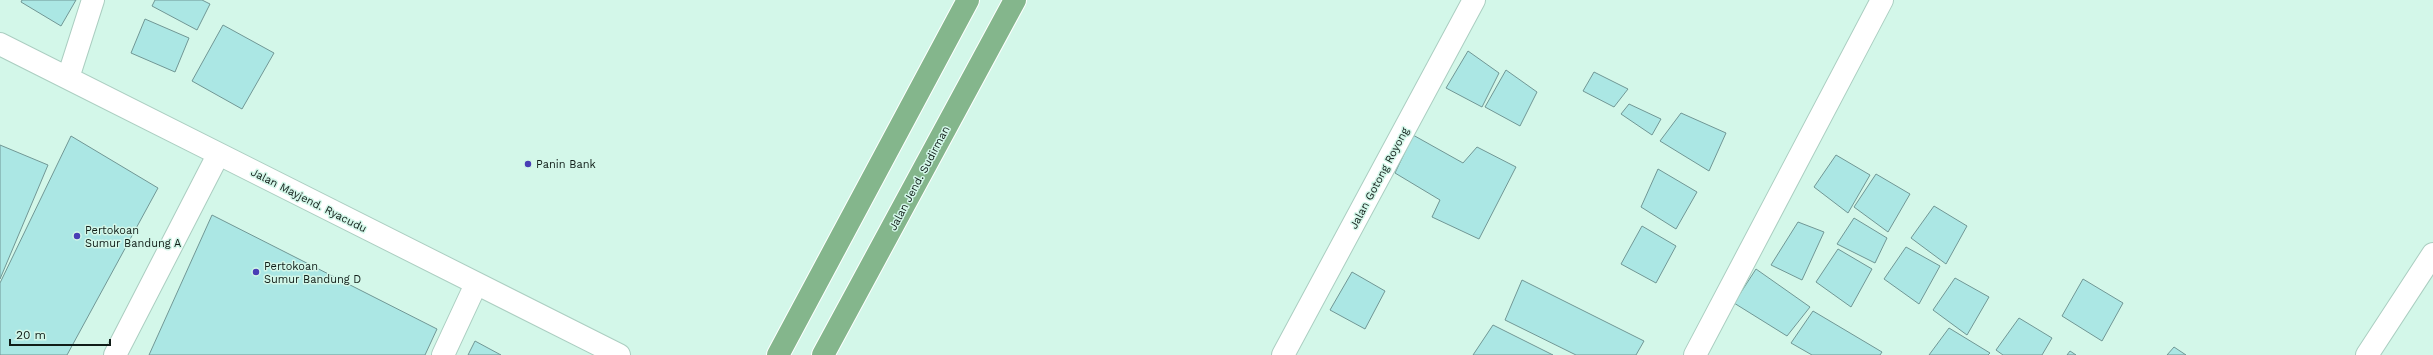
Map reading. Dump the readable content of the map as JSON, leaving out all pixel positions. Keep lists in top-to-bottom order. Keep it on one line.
{"streets":{"highway":["Jalan Jend. Sudirman"],"street":["Jalan Gotong Royong","Jalan Mayjend. Ryacudu"]},"places":["Panin Bank","Pertokoan Sumur Bandung A","Pertokoan Sumur Bandung D"],"scale_bar":"20 m"}
